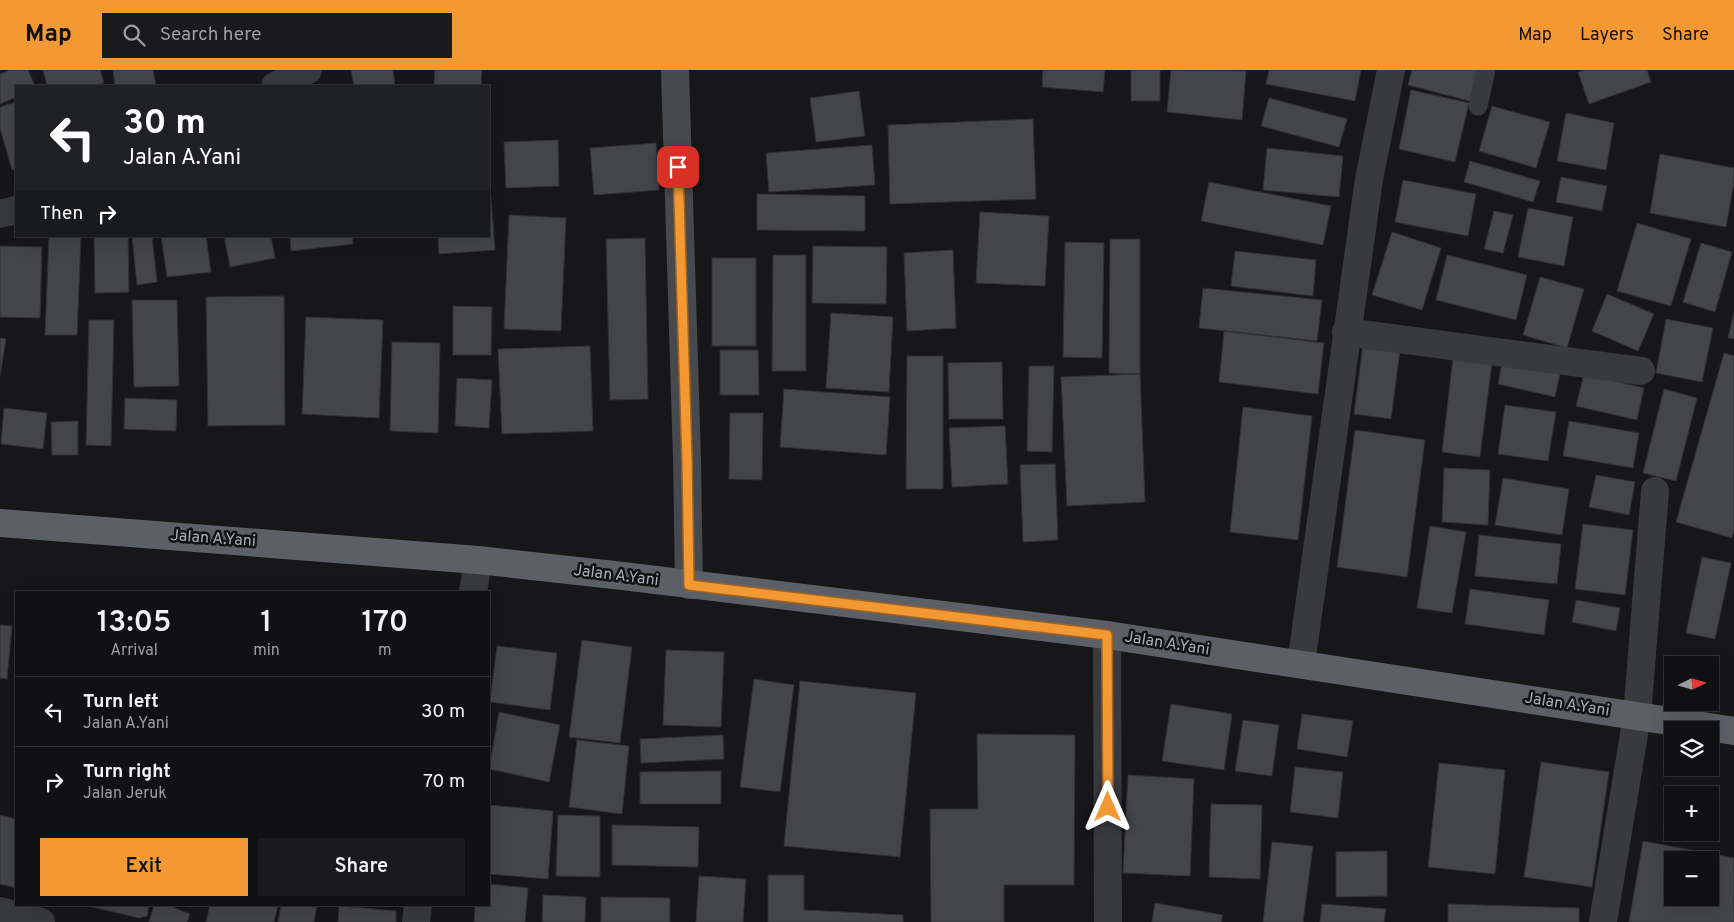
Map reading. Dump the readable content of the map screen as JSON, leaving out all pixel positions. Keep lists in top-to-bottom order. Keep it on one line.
{"streets":{"highway":["Jalan A.Yani"]},"north":"right","page":{"header":"Map","search":"Search here","nav":["Map","Layers","Share"],"turn":["30 m","Jalan A.Yani"],"then":"Then","eta":["13:05","Arrival","1","min","170","m"],"map_buttons":["+","−"],"list":[{"name":"Turn left","note":"Jalan A.Yani","value":"30 m"},{"name":"Turn right","note":"Jalan Jeruk","value":"70 m"}],"buttons":["Exit","Share"]}}
